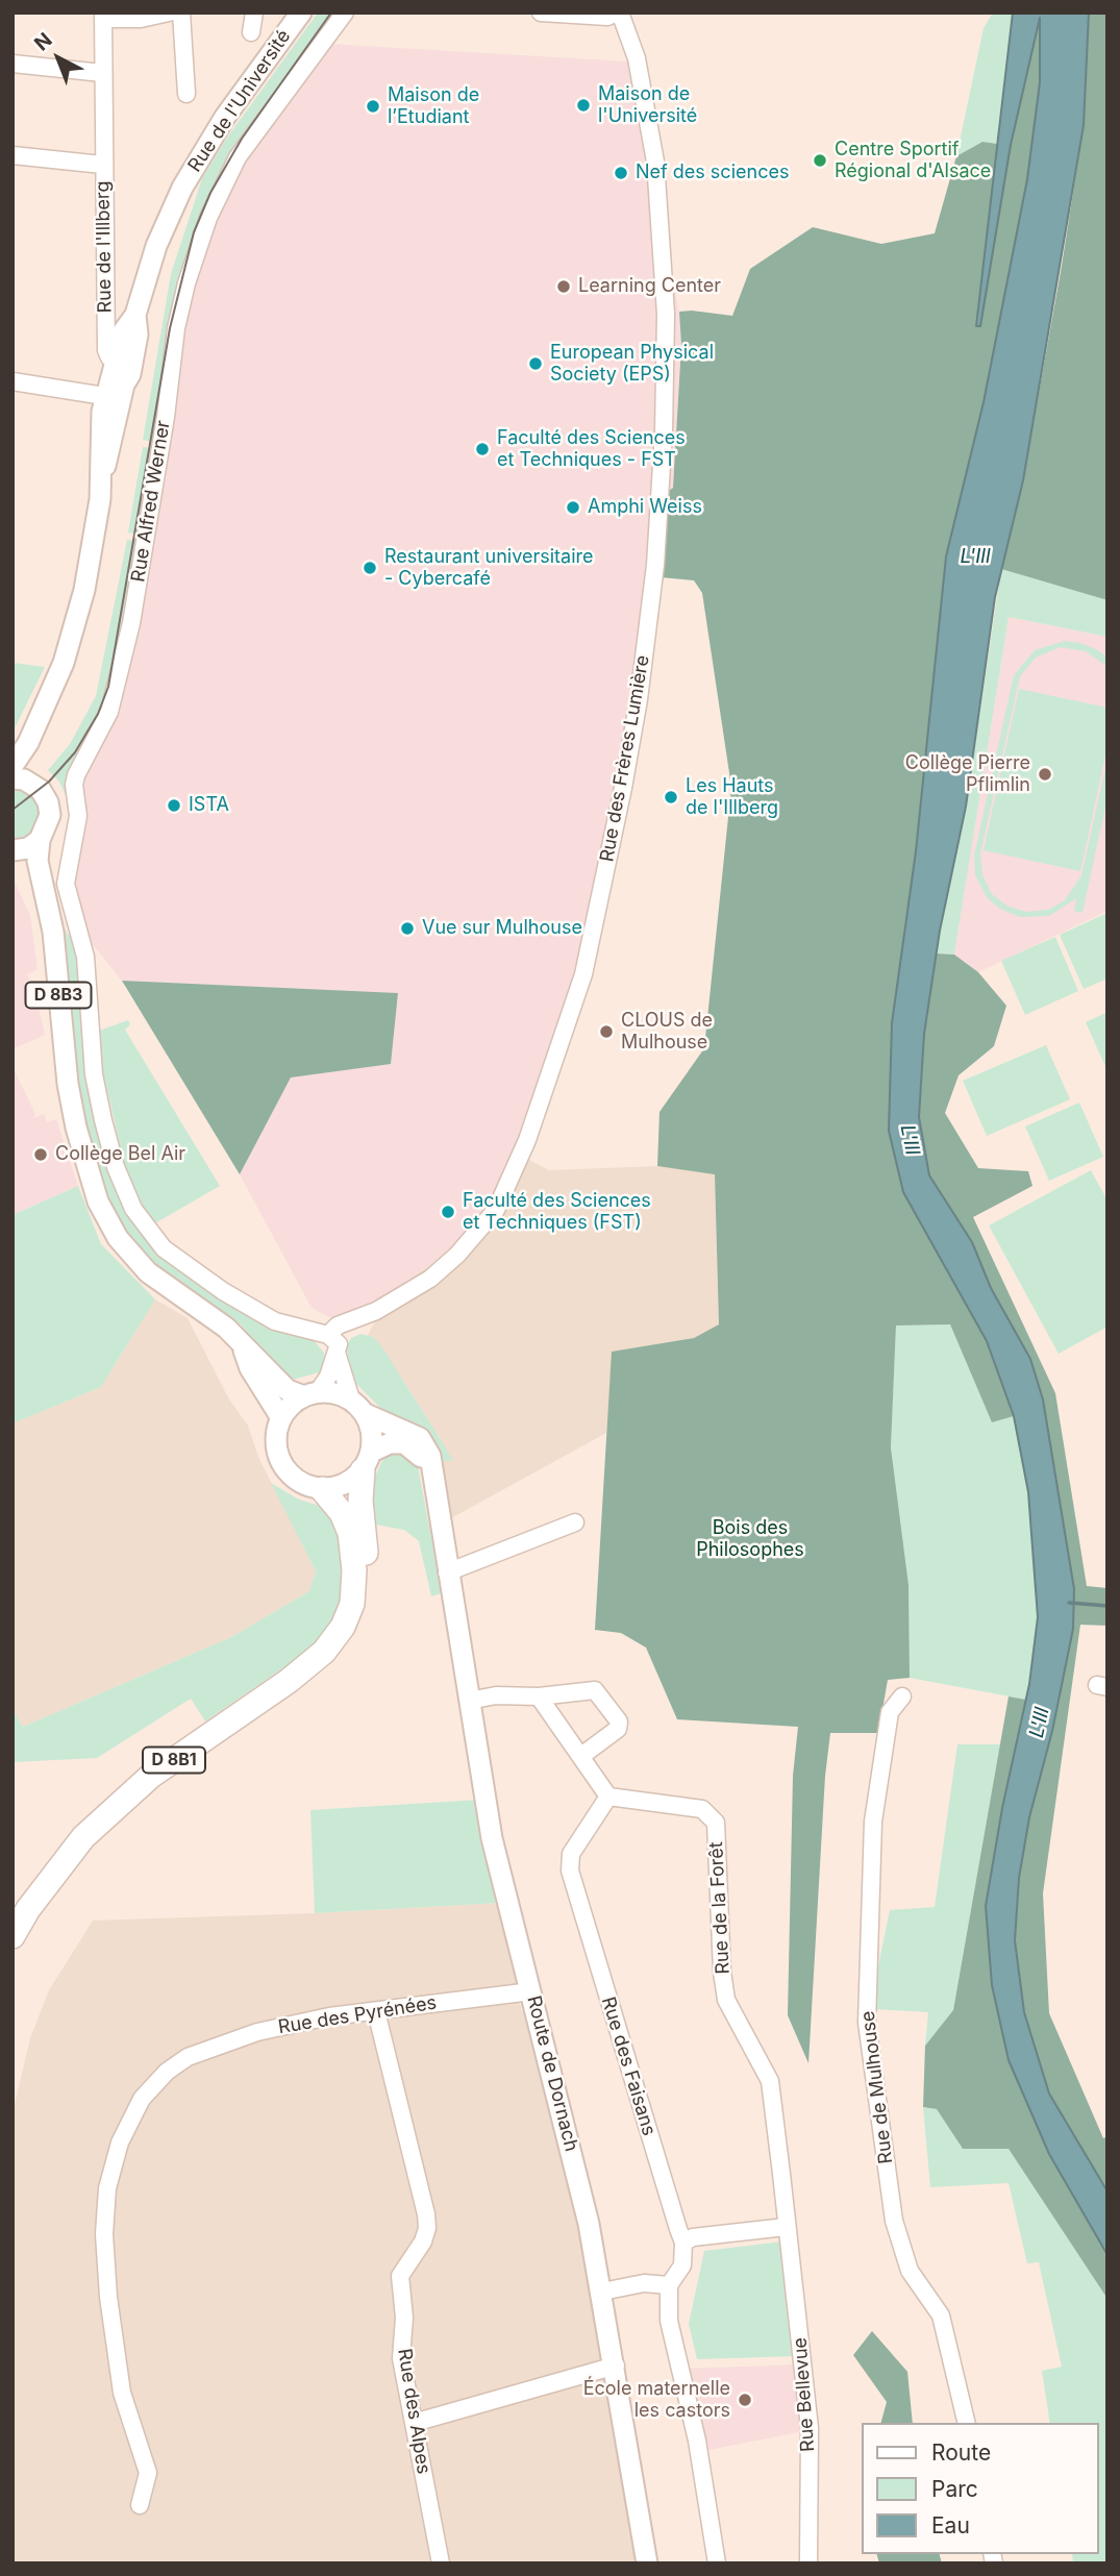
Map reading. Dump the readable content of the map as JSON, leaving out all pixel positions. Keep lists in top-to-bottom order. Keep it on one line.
{"streets":{"highway":["D 8B1"],"main road":["Rue de l'Université","D 8B3","Route de Dornach"],"street":["Rue de l'Illberg","Rue Alfred Werner","Rue des Frères Lumière","Rue de la Forêt","Rue des Pyrénées","Rue des Faisans","Rue de Mulhouse","Rue Bellevue","Rue des Alpes"]},"crossings":[["Rue de l'Université","Rue de l'Illberg"],["Rue Alfred Werner","Rue des Frères Lumière"],["D 8B3","D 8B1"],["Rue de la Forêt","Rue des Faisans"],["Rue de la Forêt","Rue Bellevue"],["Rue des Pyrénées","Route de Dornach"],["Rue des Pyrénées","Rue des Alpes"]],"water":["L'Ill"],"parks":["Bois des Philosophes"],"places":["Maison de l'Université","Maison de l’Etudiant","Centre Sportif Régional d'Alsace","Nef des sciences","Learning Center","European Physical Society (EPS)","Faculté des Sciences et Techniques - FST","Amphi Weiss","Restaurant universitaire - Cybercafé","Collège Pierre Pflimlin","Les Hauts de l'Illberg","ISTA","Vue sur Mulhouse","CLOUS de Mulhouse","Collège Bel Air","Faculté des Sciences et Techniques (FST)","École maternelle les castors"],"legend":["Route","Parc","Eau"],"north":"top left"}
